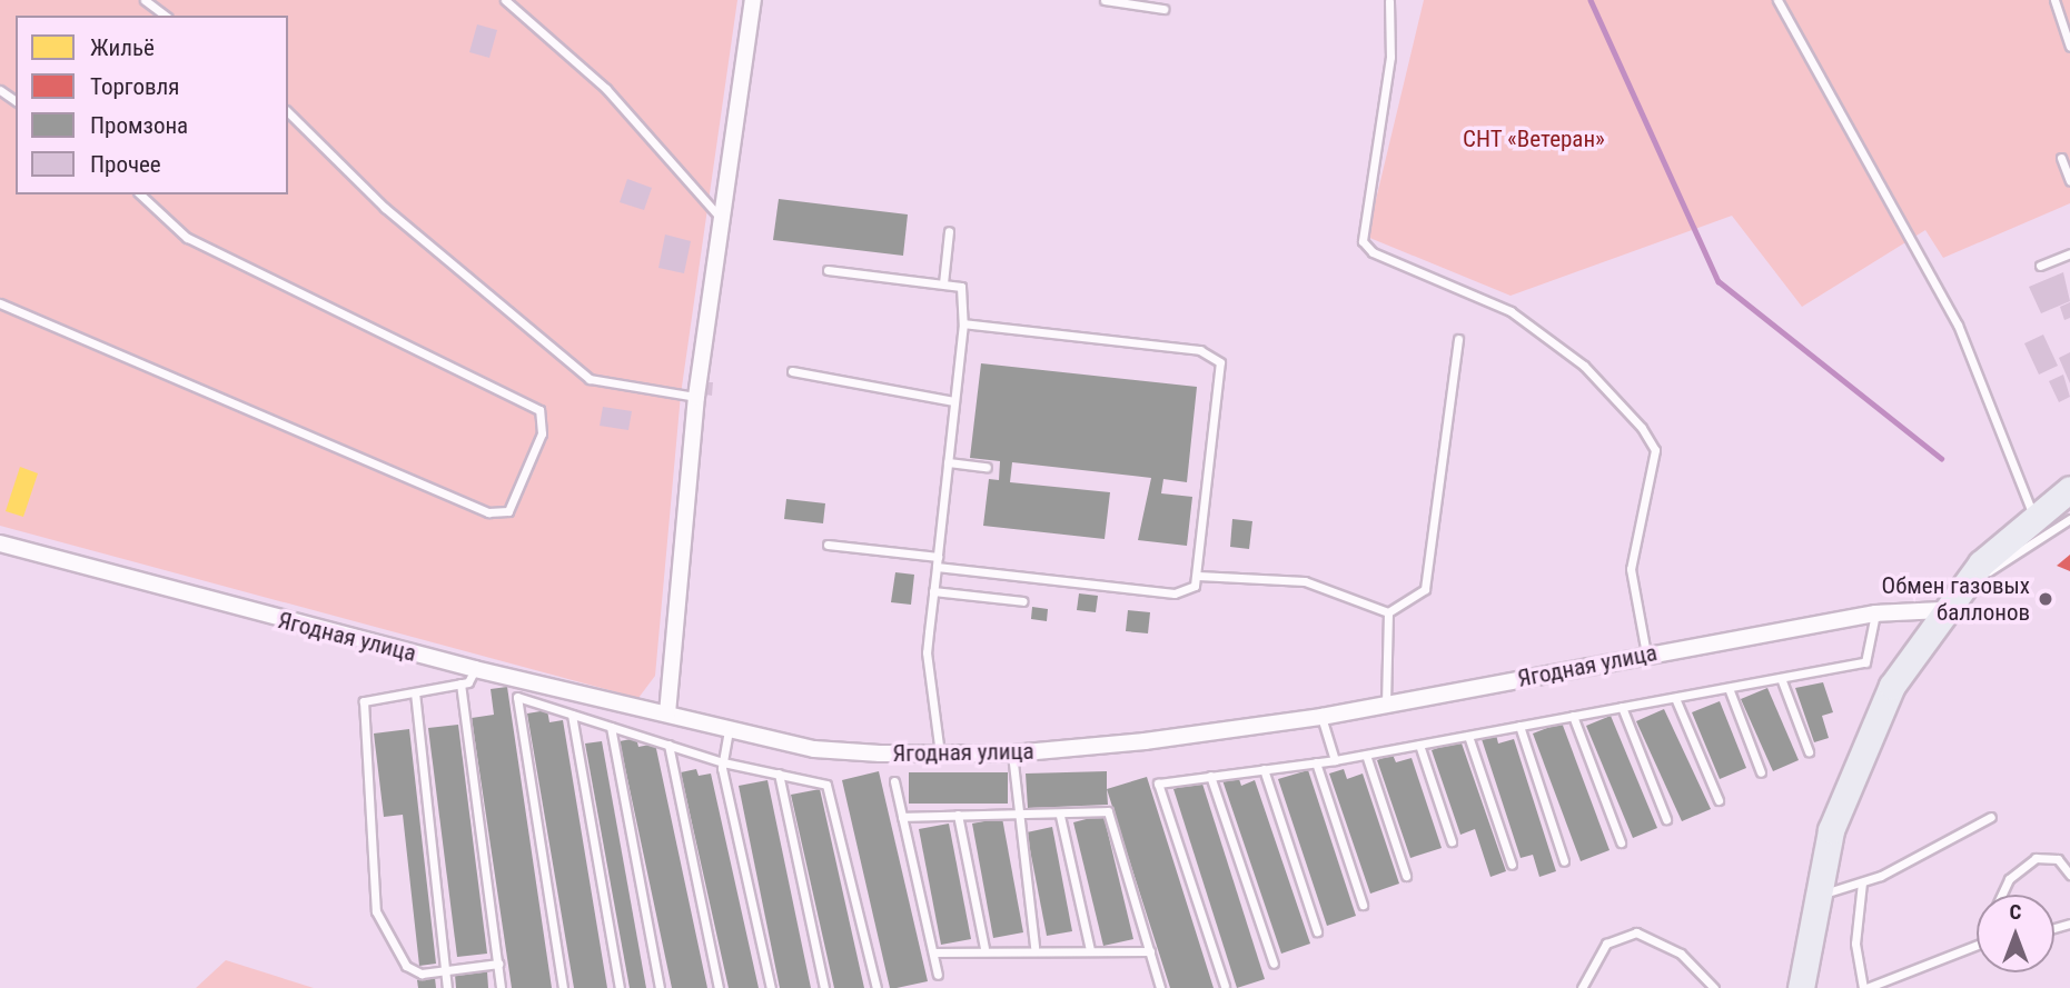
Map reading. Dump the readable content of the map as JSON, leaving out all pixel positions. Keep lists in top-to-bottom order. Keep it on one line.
{"streets":{"street":["Ягодная улица"]},"parks":["СНТ «Ветеран»"],"places":["Обмен газовых баллонов"],"legend":["Жильё","Торговля","Промзона","Прочее"],"north":"top"}
